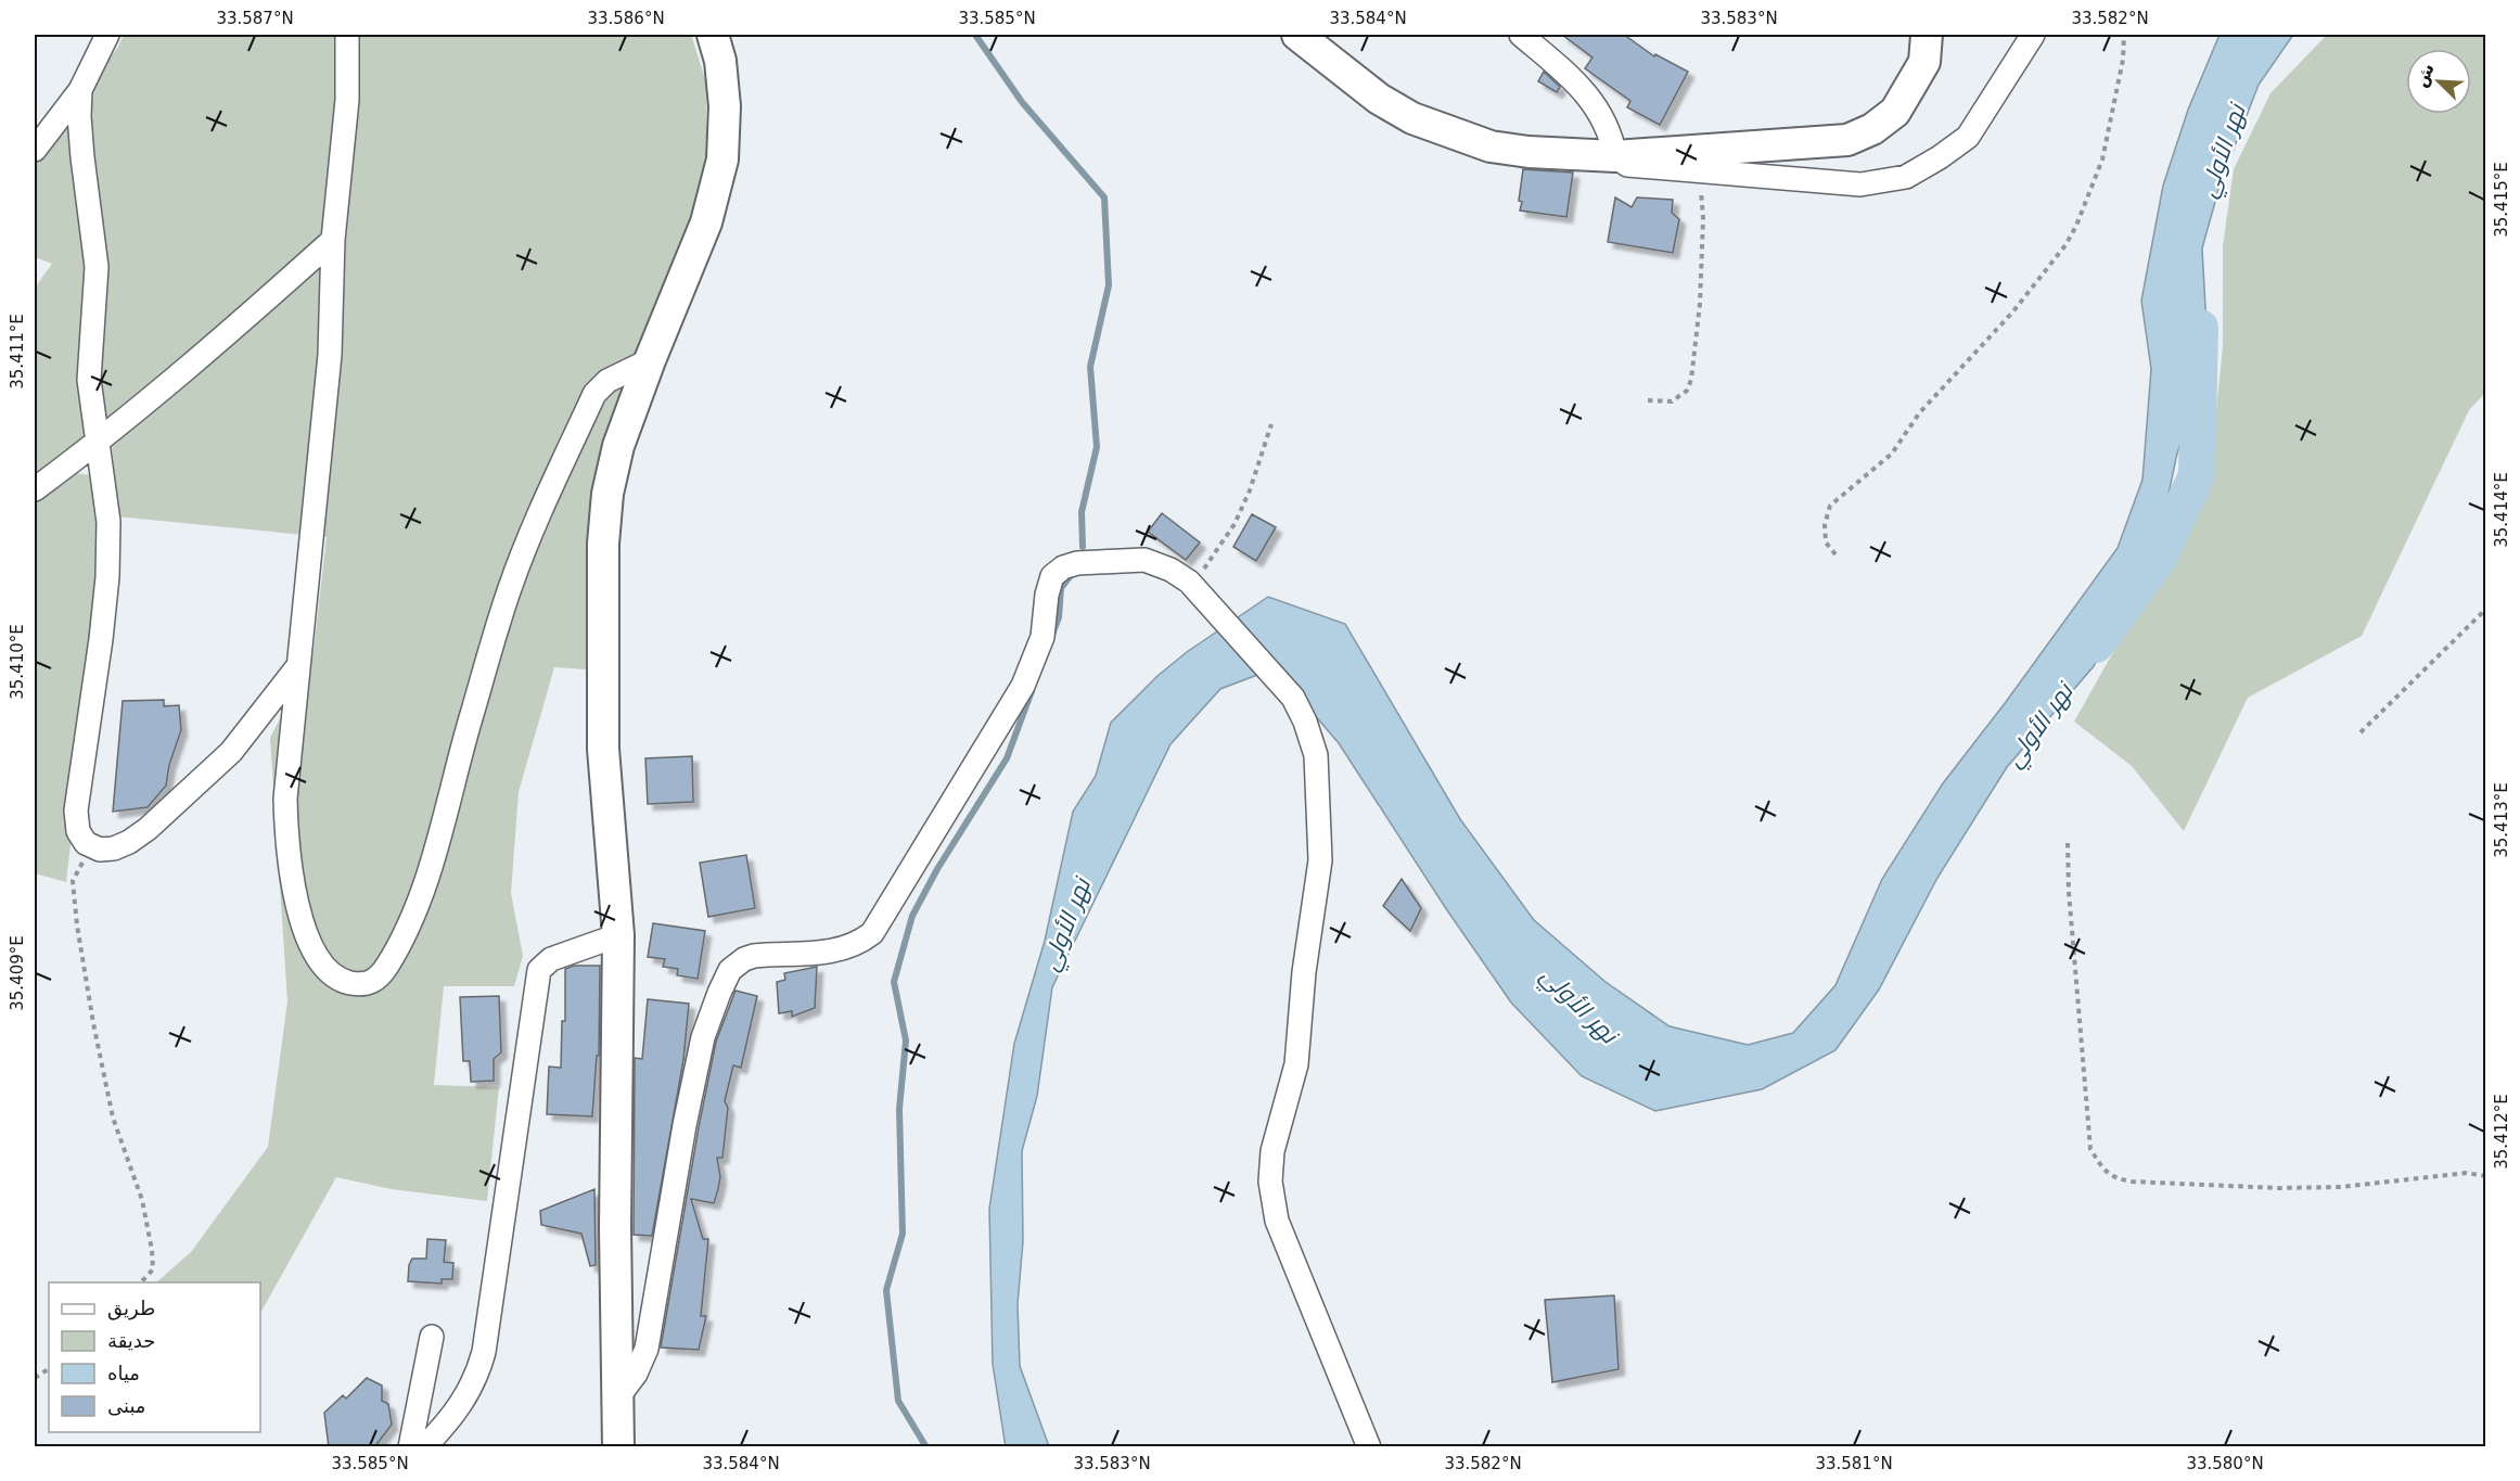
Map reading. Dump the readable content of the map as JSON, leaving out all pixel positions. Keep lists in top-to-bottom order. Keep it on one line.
{"water":["نهر الأولي"],"legend":["طريق","حديقة","مياه","مبنى"],"north":"top left","coordinates":["33.587°N","33.586°N","33.585°N","33.584°N","33.583°N","33.582°N","35.415°E","35.411°E","35.414°E","35.410°E","35.413°E","35.409°E","35.412°E","33.581°N","33.580°N"]}
